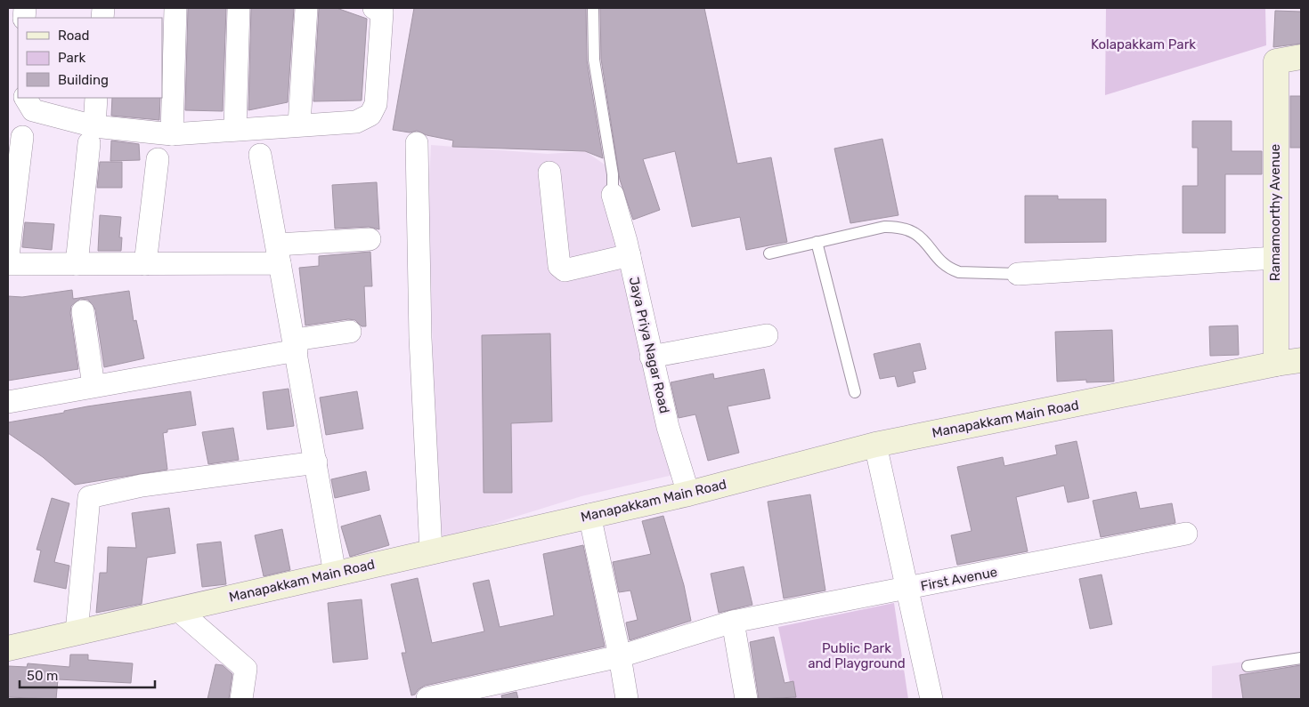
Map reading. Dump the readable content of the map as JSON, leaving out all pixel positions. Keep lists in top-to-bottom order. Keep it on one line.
{"streets":{"main road":["Ramamoorthy Avenue","Manapakkam Main Road"],"street":["Jaya Priya Nagar Road","First Avenue"]},"crossings":[["Ramamoorthy Avenue","Manapakkam Main Road"],["Jaya Priya Nagar Road","Manapakkam Main Road"]],"parks":["Kolapakkam Park","Public Park and Playground"],"legend":["Road","Park","Building"],"scale_bar":"50 m"}
